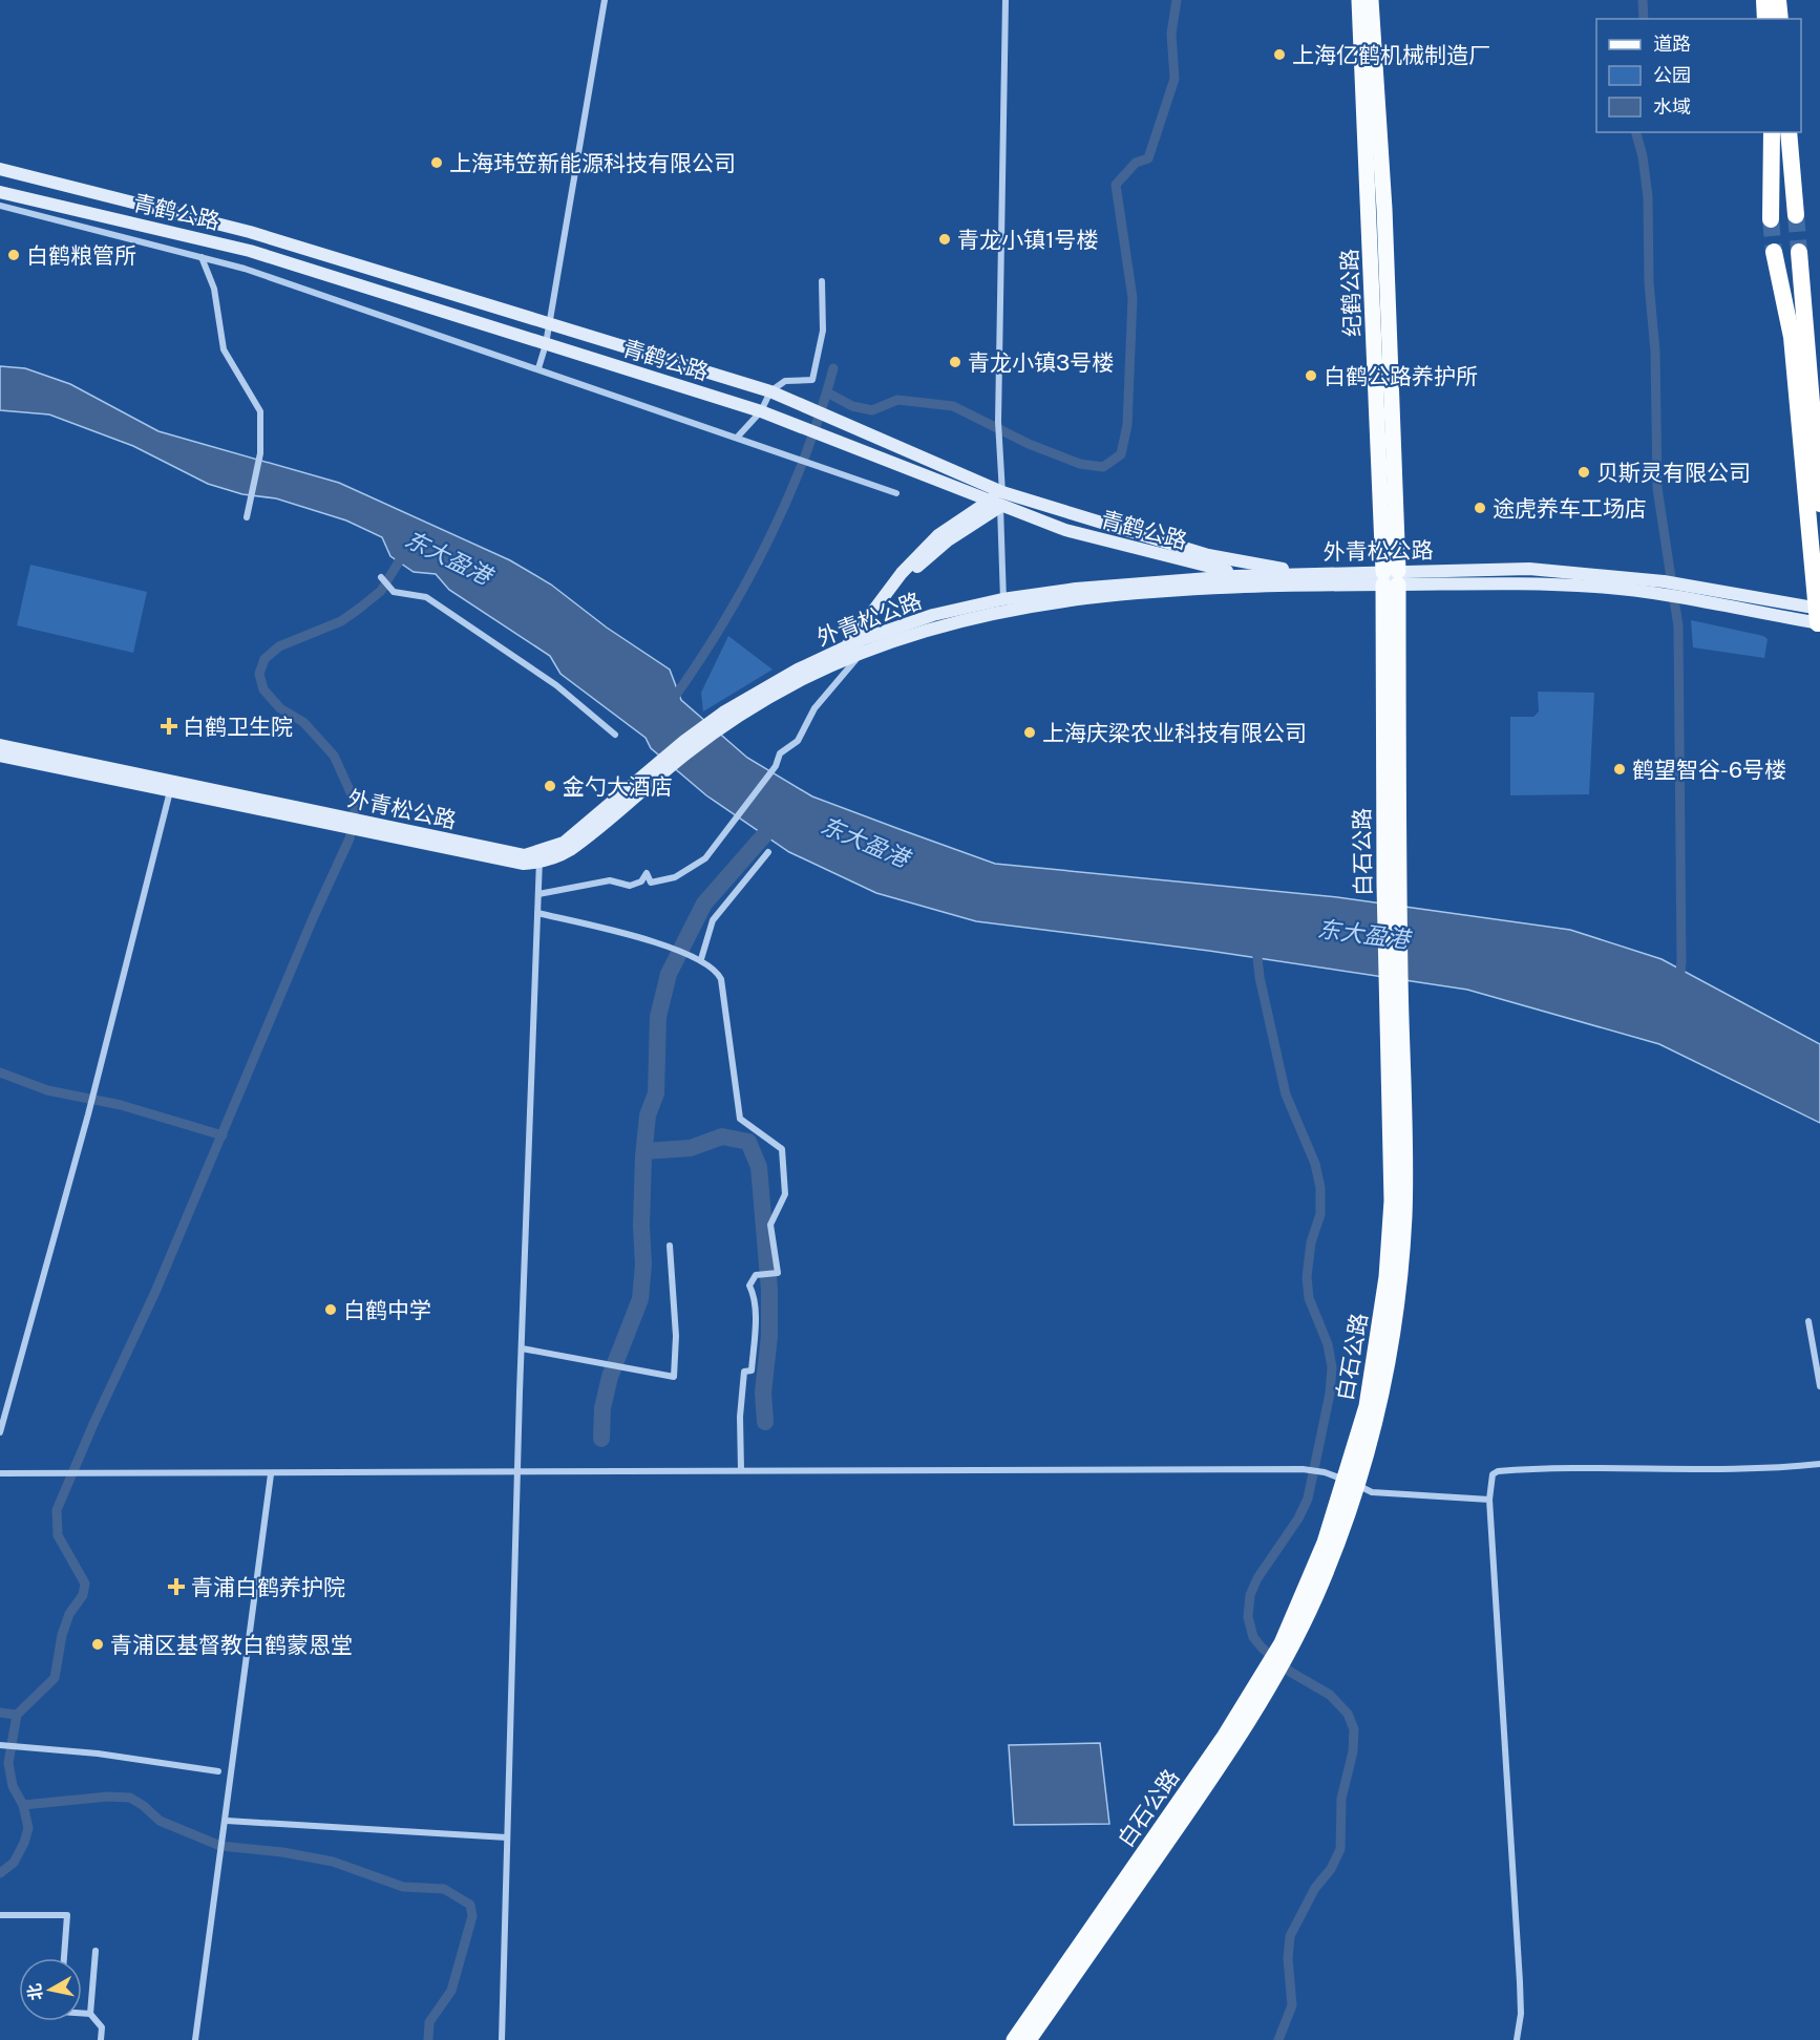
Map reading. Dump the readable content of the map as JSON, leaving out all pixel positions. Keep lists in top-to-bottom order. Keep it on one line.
{"streets":{"main road":["青鹤公路","纪鹤公路","外青松公路","白石公路"]},"crossings":[["青鹤公路","外青松公路"],["纪鹤公路","外青松公路"],["纪鹤公路","白石公路"],["外青松公路","白石公路"]],"water":["东大盈港"],"places":{"other":["上海亿鹤机械制造厂","上海玮笠新能源科技有限公司","青龙小镇1号楼","白鹤粮管所","青龙小镇3号楼","白鹤公路养护所","贝斯灵有限公司","途虎养车工场店","上海庆梁农业科技有限公司","鹤望智谷-6号楼","金勺大酒店","白鹤中学","青浦区基督教白鹤蒙恩堂"],"health":["白鹤卫生院","青浦白鹤养护院"]},"legend":["道路","公园","水域"],"north":"left"}
